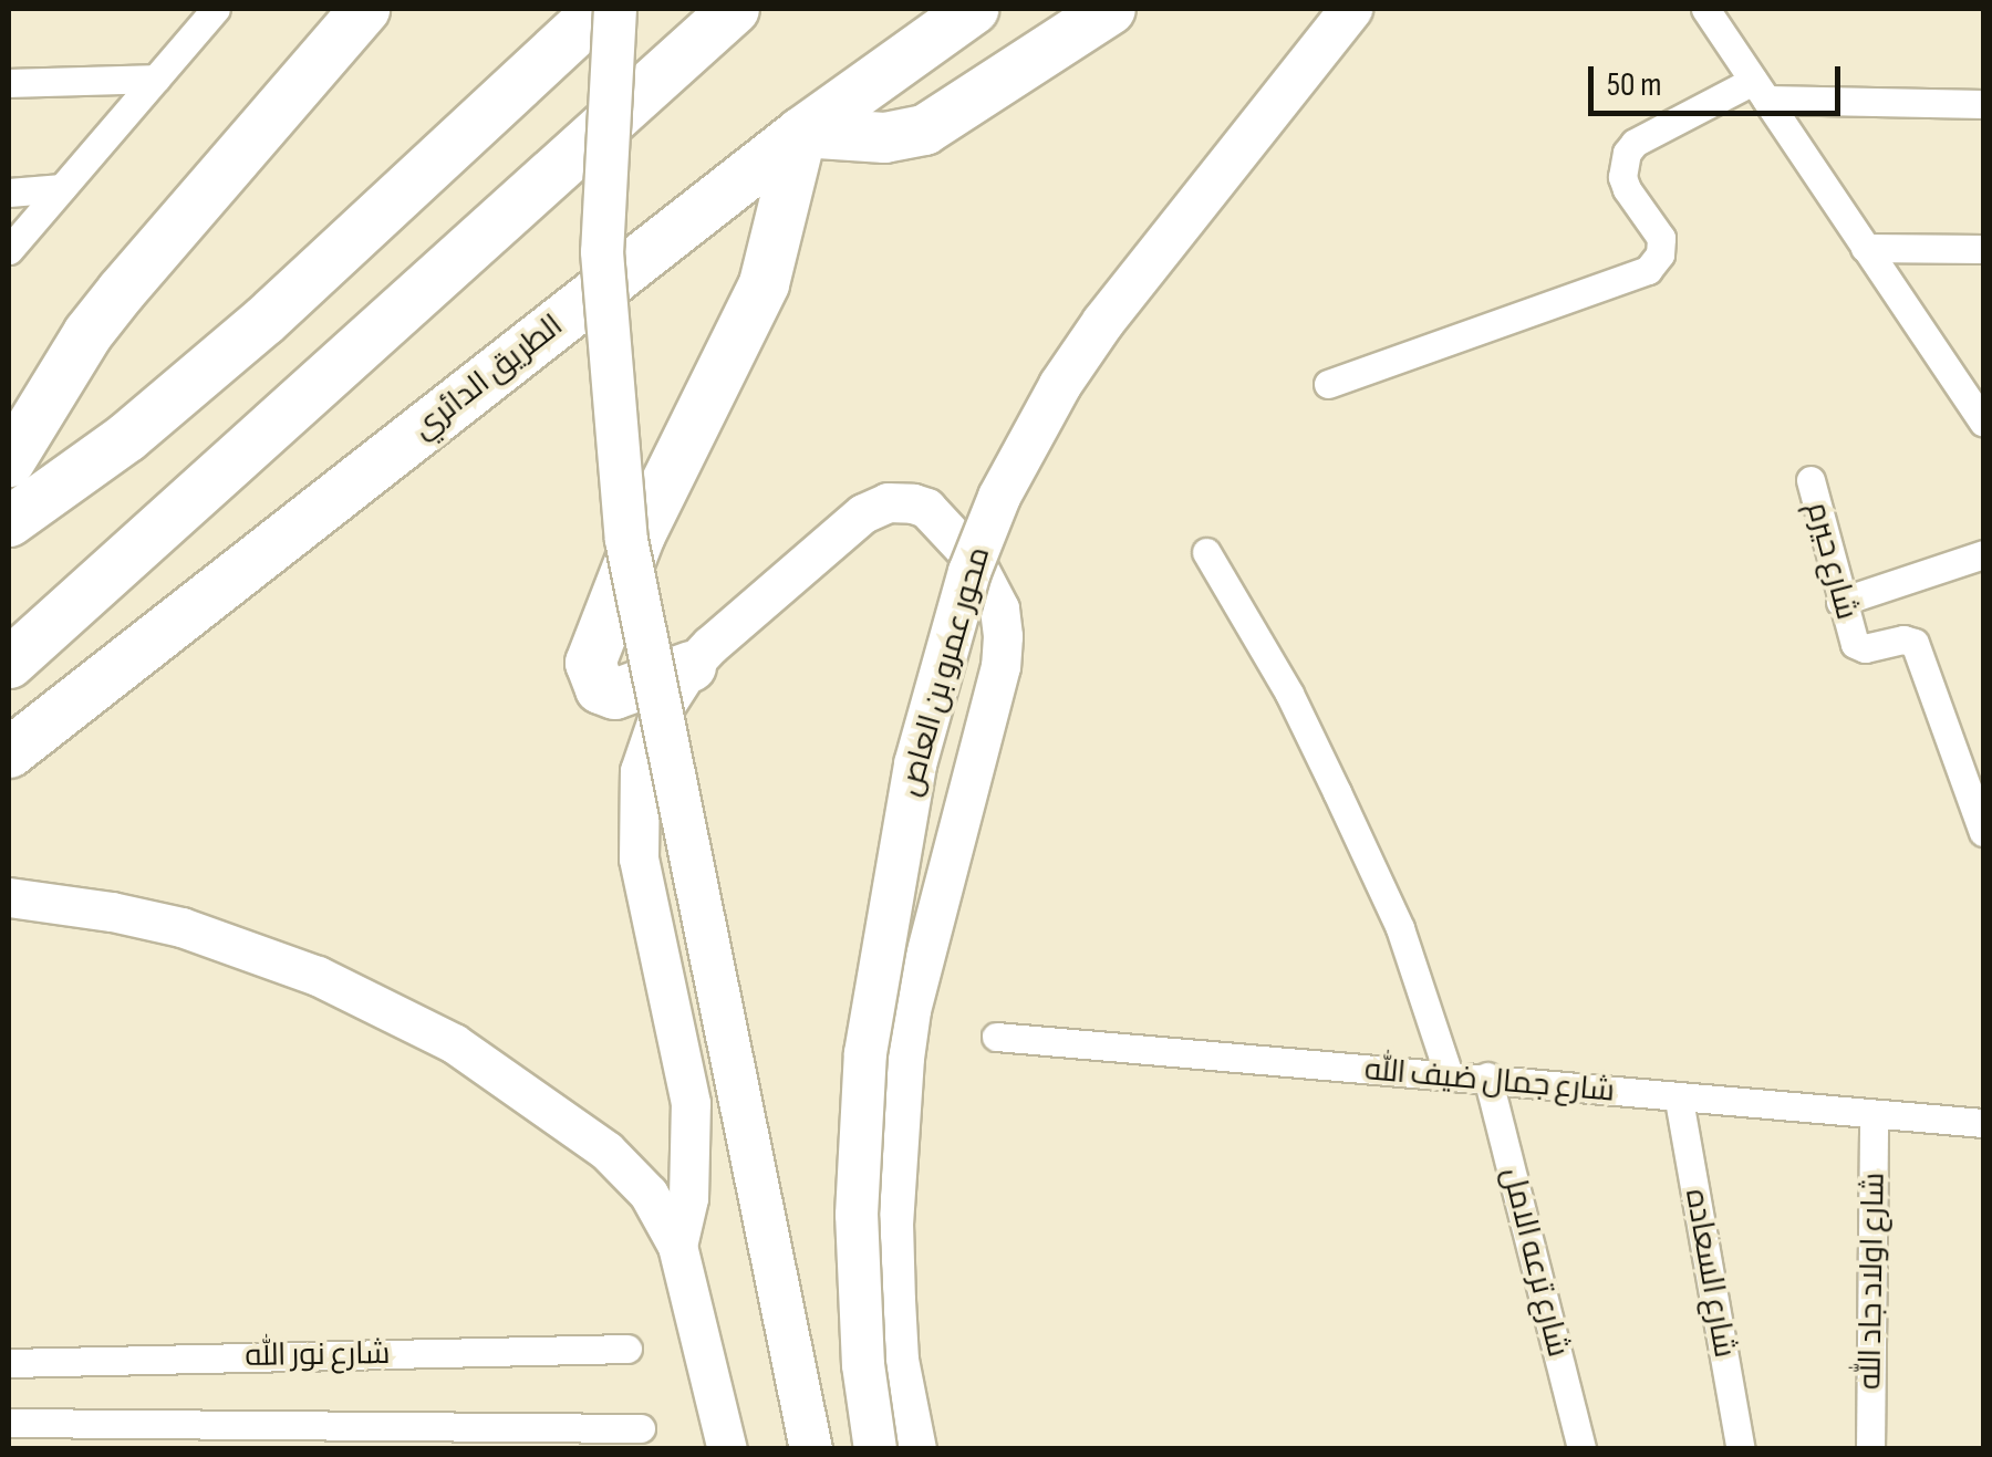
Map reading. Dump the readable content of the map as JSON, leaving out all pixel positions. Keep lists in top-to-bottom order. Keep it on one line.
{"streets":{"highway":["الطريق الدائري"],"main road":["محور عمرو بن العاص"],"street":["شارع حيرم","شارع جمال ضيف الله","شارع ترعه الامل","شارع السعاده","شارع اولاد جاد الله","شارع نور الله"]},"crossings":[["شارع جمال ضيف الله","شارع ترعه الامل"],["شارع جمال ضيف الله","شارع السعاده"],["شارع جمال ضيف الله","شارع اولاد جاد الله"]],"scale_bar":"50 m"}
